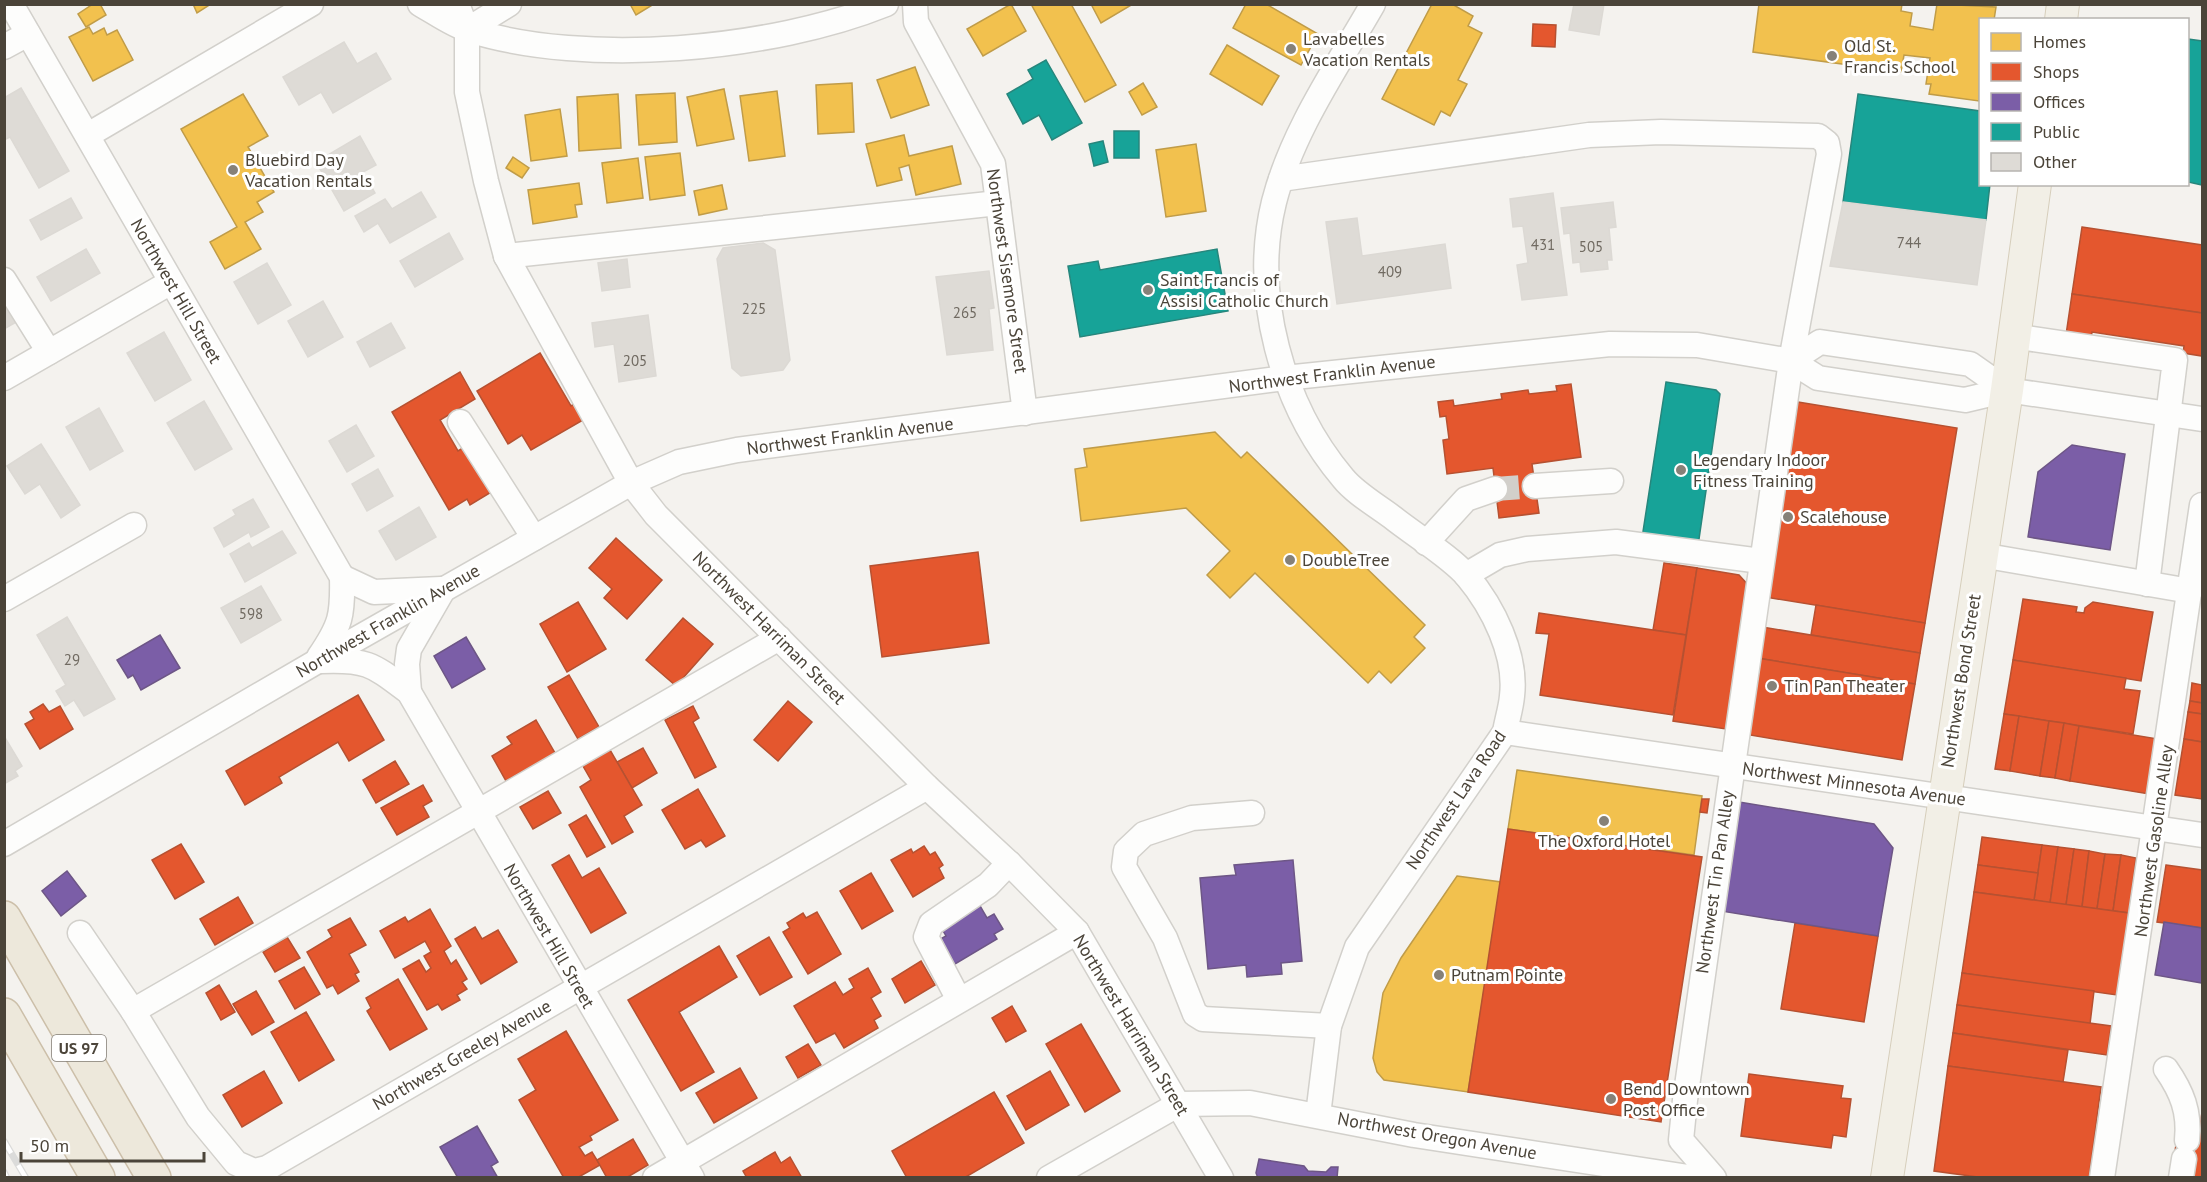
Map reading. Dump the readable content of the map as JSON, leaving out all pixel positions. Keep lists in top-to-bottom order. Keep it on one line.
{"streets":{"highway":["US 97"],"main road":["Northwest Bond Street"],"street":["Northwest Sisemore Street","Northwest Hill Street","Northwest Franklin Avenue","Northwest Harriman Street","Northwest Minnesota Avenue","Northwest Lava Road","Northwest Gasoline Alley","Northwest Tin Pan Alley","Northwest Greeley Avenue","Northwest Oregon Avenue"]},"crossings":[["Northwest Sisemore Street","Northwest Franklin Avenue"],["Northwest Hill Street","Northwest Franklin Avenue"],["Northwest Hill Street","Northwest Greeley Avenue"],["Northwest Franklin Avenue","Northwest Harriman Street"],["Northwest Franklin Avenue","Northwest Bond Street"],["Northwest Franklin Avenue","Northwest Lava Road"],["Northwest Franklin Avenue","Northwest Tin Pan Alley"],["Northwest Harriman Street","Northwest Greeley Avenue"],["Northwest Harriman Street","Northwest Oregon Avenue"],["Northwest Bond Street","Northwest Minnesota Avenue"],["Northwest Minnesota Avenue","Northwest Lava Road"],["Northwest Minnesota Avenue","Northwest Gasoline Alley"],["Northwest Minnesota Avenue","Northwest Tin Pan Alley"],["Northwest Lava Road","Northwest Tin Pan Alley"],["Northwest Lava Road","Northwest Oregon Avenue"]],"places":["Lavabelles Vacation Rentals","Old St. Francis School","Bluebird Day Vacation Rentals","Saint Francis of Assisi Catholic Church","Legendary Indoor Fitness Training","Scalehouse","DoubleTree","Tin Pan Theater","The Oxford Hotel","Putnam Pointe","Bend Downtown Post Office"],"house_numbers":["744","431","505","409","225","265","205","598","29"],"legend":["Homes","Shops","Offices","Public","Other"],"scale_bar":"50 m"}
